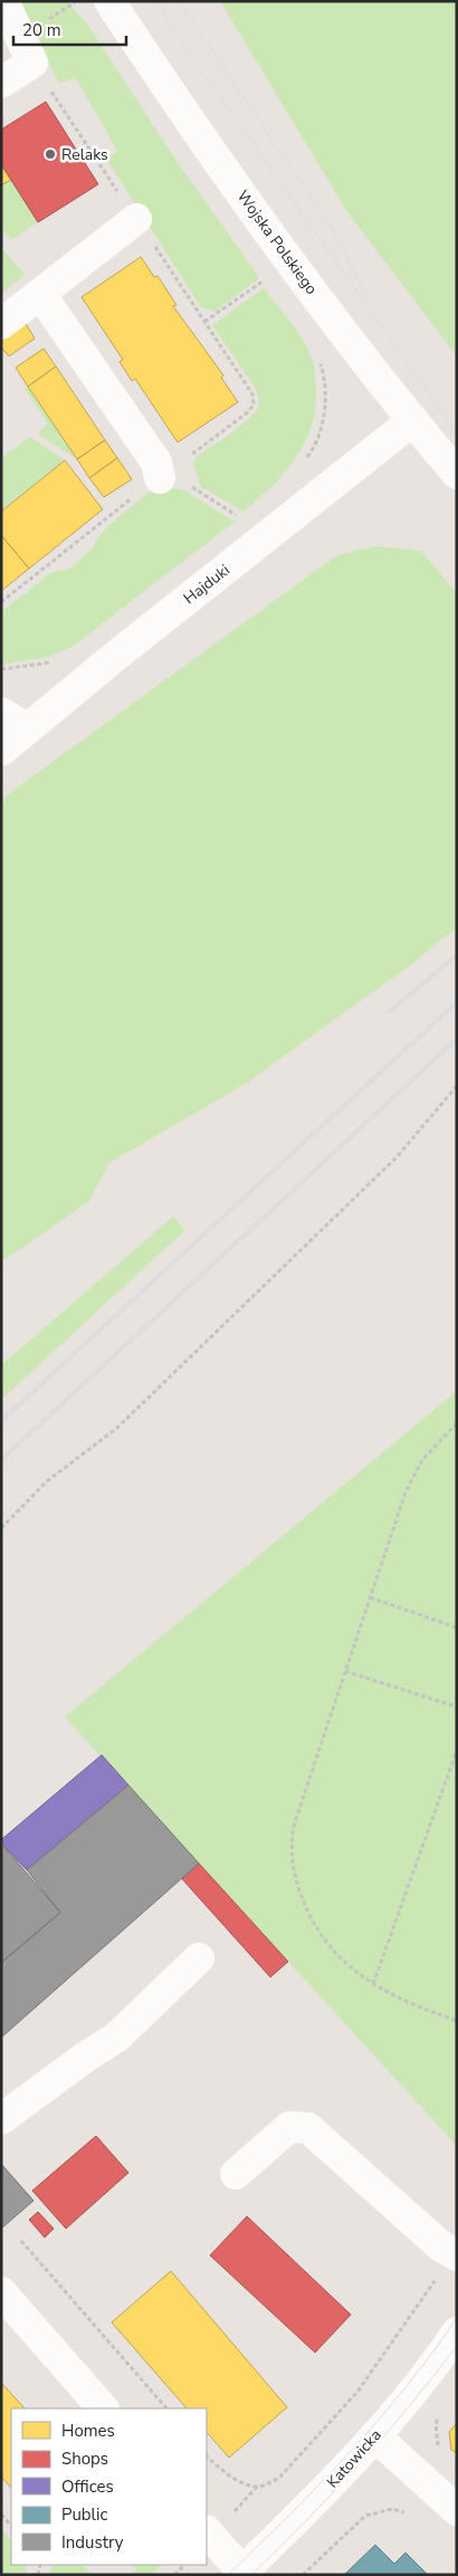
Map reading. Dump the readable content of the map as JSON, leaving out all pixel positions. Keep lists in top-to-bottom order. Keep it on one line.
{"streets":{"street":["Wojska Polskiego","Hajduki","Katowicka"]},"crossings":[["Wojska Polskiego","Hajduki"]],"places":["Relaks"],"legend":["Homes","Shops","Offices","Public","Industry"],"scale_bar":"20 m"}
